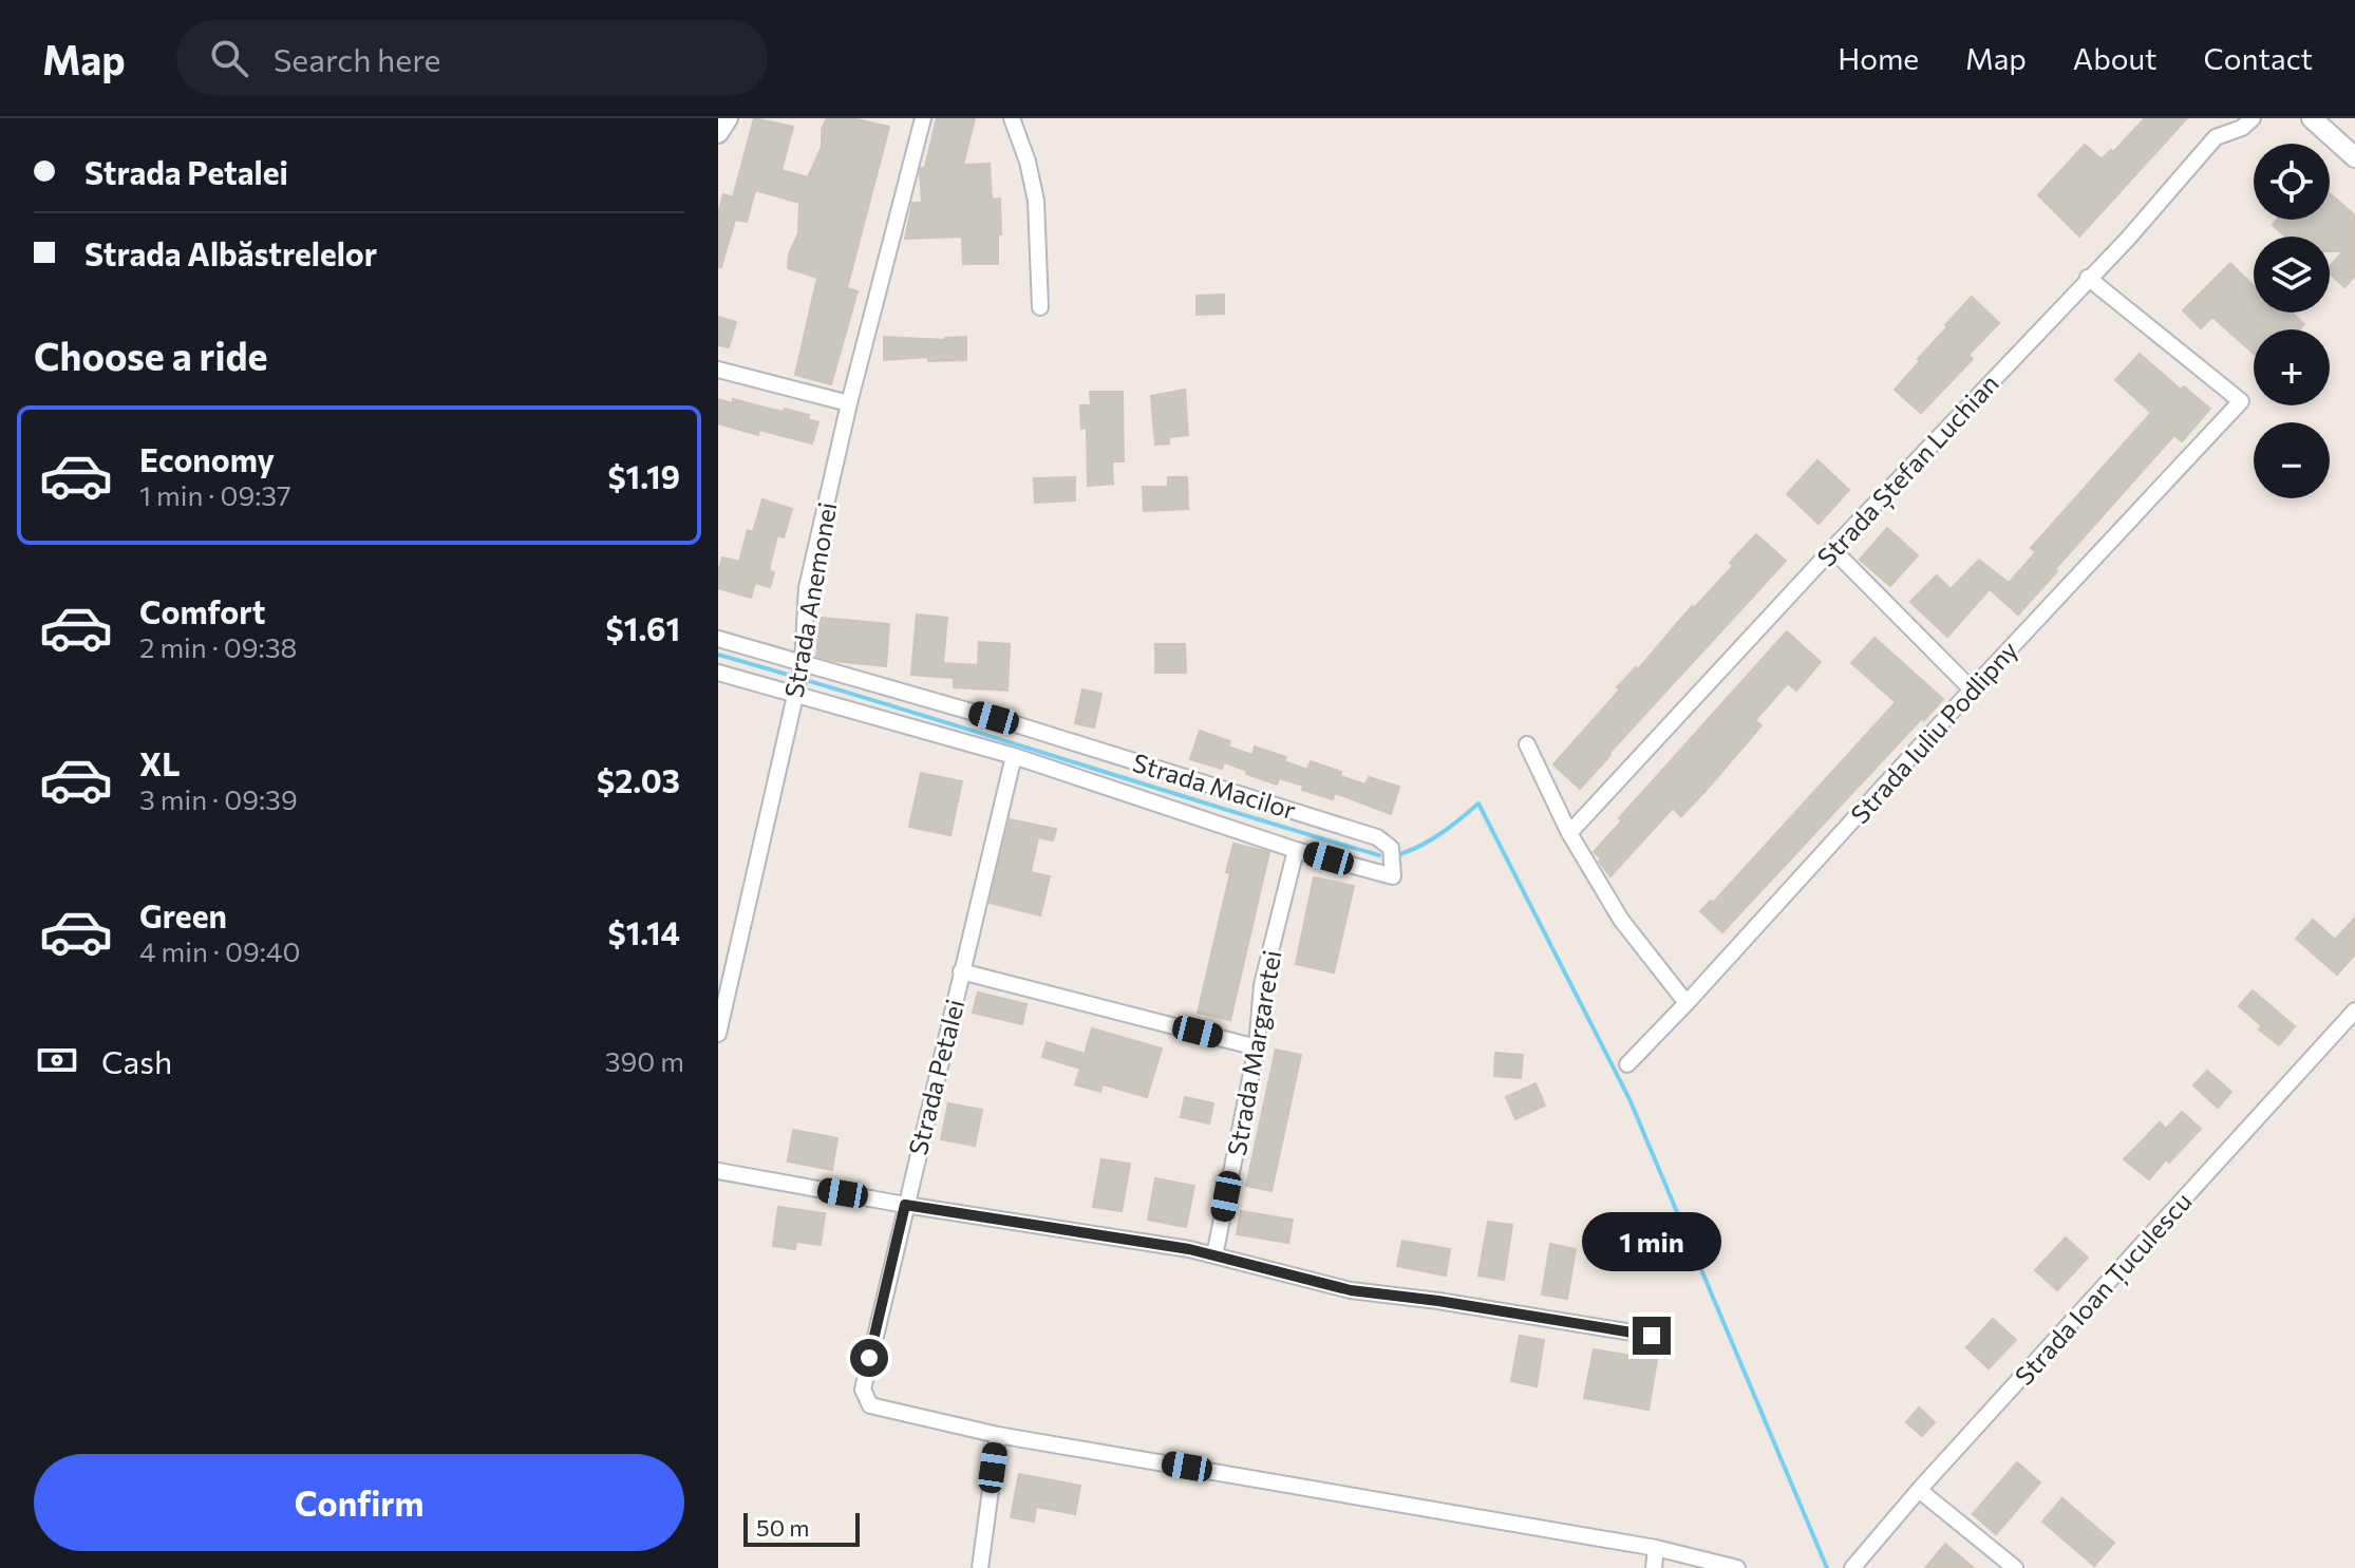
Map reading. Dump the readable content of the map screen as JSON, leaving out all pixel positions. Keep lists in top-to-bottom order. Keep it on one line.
{"streets":{"street":["Strada Ștefan Luchian","Strada Anemonei","Strada Iuliu Podlipny","Strada Macilor","Strada Margaretei","Strada Petalei","Strada Ioan Țuculescu"]},"crossings":[["Strada Ștefan Luchian","Strada Iuliu Podlipny"],["Strada Anemonei","Strada Macilor"],["Strada Macilor","Strada Margaretei"],["Strada Macilor","Strada Petalei"]],"scale_bar":"50 m","page":{"header":"Map","search":"Search here","nav":["Home","Map","About","Contact"],"banner":["Strada Petalei","Strada Albăstrelelor"],"map_buttons":["+","−"],"heading":"Choose a ride","list":[{"name":"Economy","note":"1 min · 09:37","value":"$1.19"},{"name":"Comfort","note":"2 min · 09:38","value":"$1.61"},{"name":"XL","note":"3 min · 09:39","value":"$2.03"},{"name":"Green","note":"4 min · 09:40","value":"$1.14"}],"pay":["Cash","390 m"],"bubble":"1 min","buttons":"Confirm","scale":"50 m"}}
